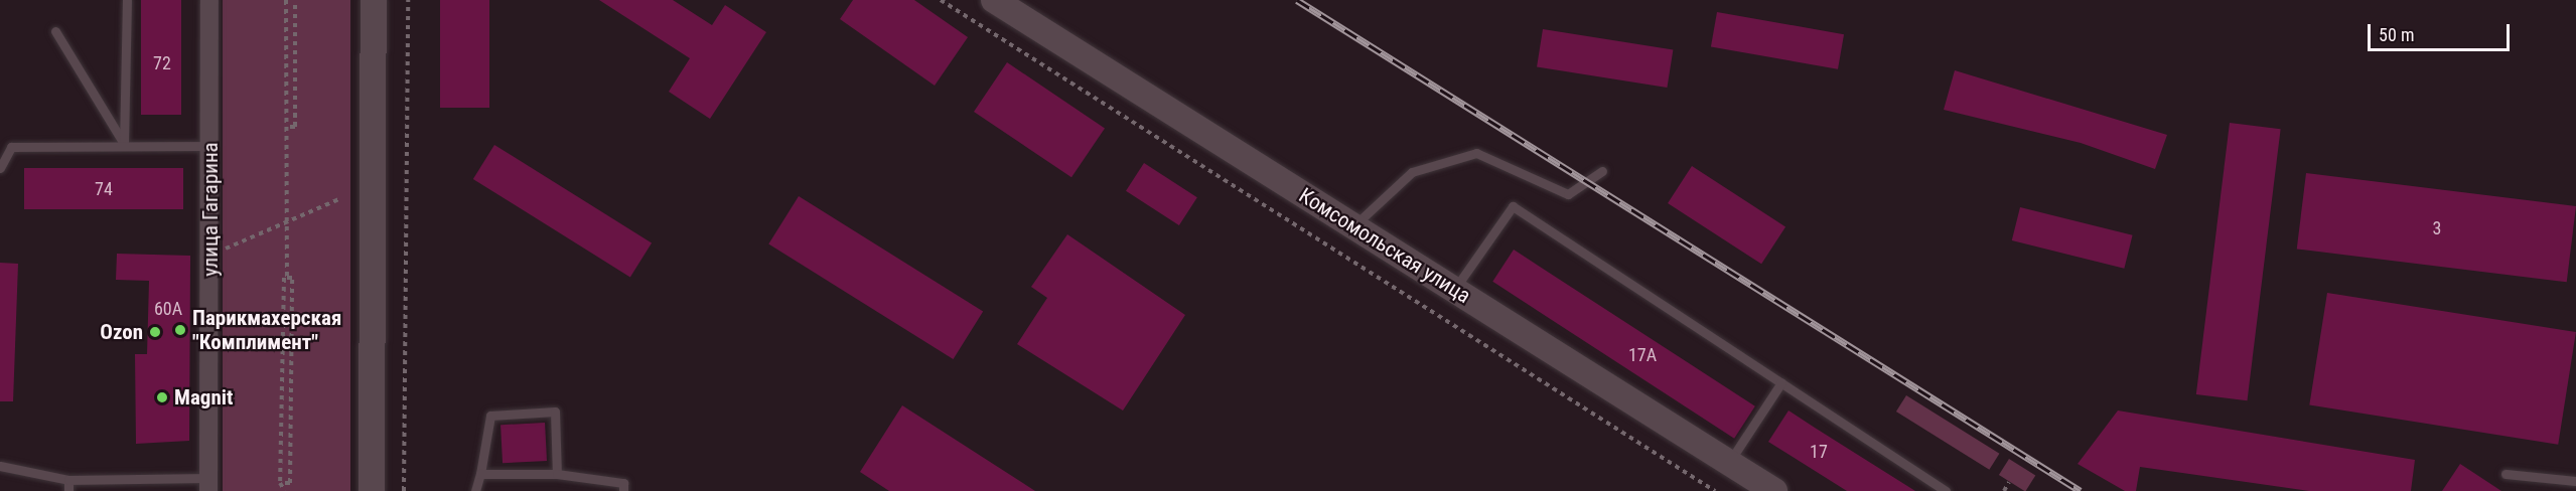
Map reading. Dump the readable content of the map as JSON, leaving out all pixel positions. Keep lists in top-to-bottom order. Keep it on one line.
{"streets":{"street":["улица Гагарина","Комсомольская улица"]},"places":["Парикмахерская \"Комплимент\"","Ozon","Magnit"],"house_numbers":["72","74","3","60А","17А","17"],"scale_bar":"50 m"}
